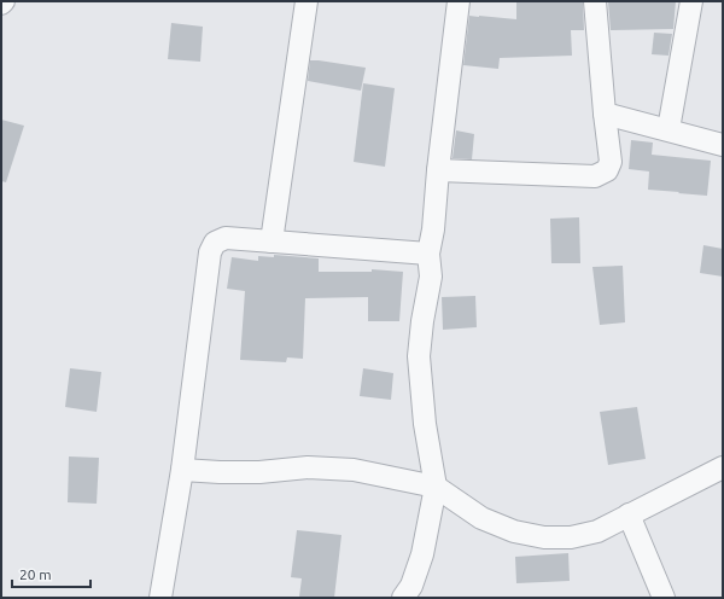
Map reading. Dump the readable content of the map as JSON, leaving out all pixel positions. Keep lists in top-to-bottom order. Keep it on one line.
{"scale_bar":"20 m"}
